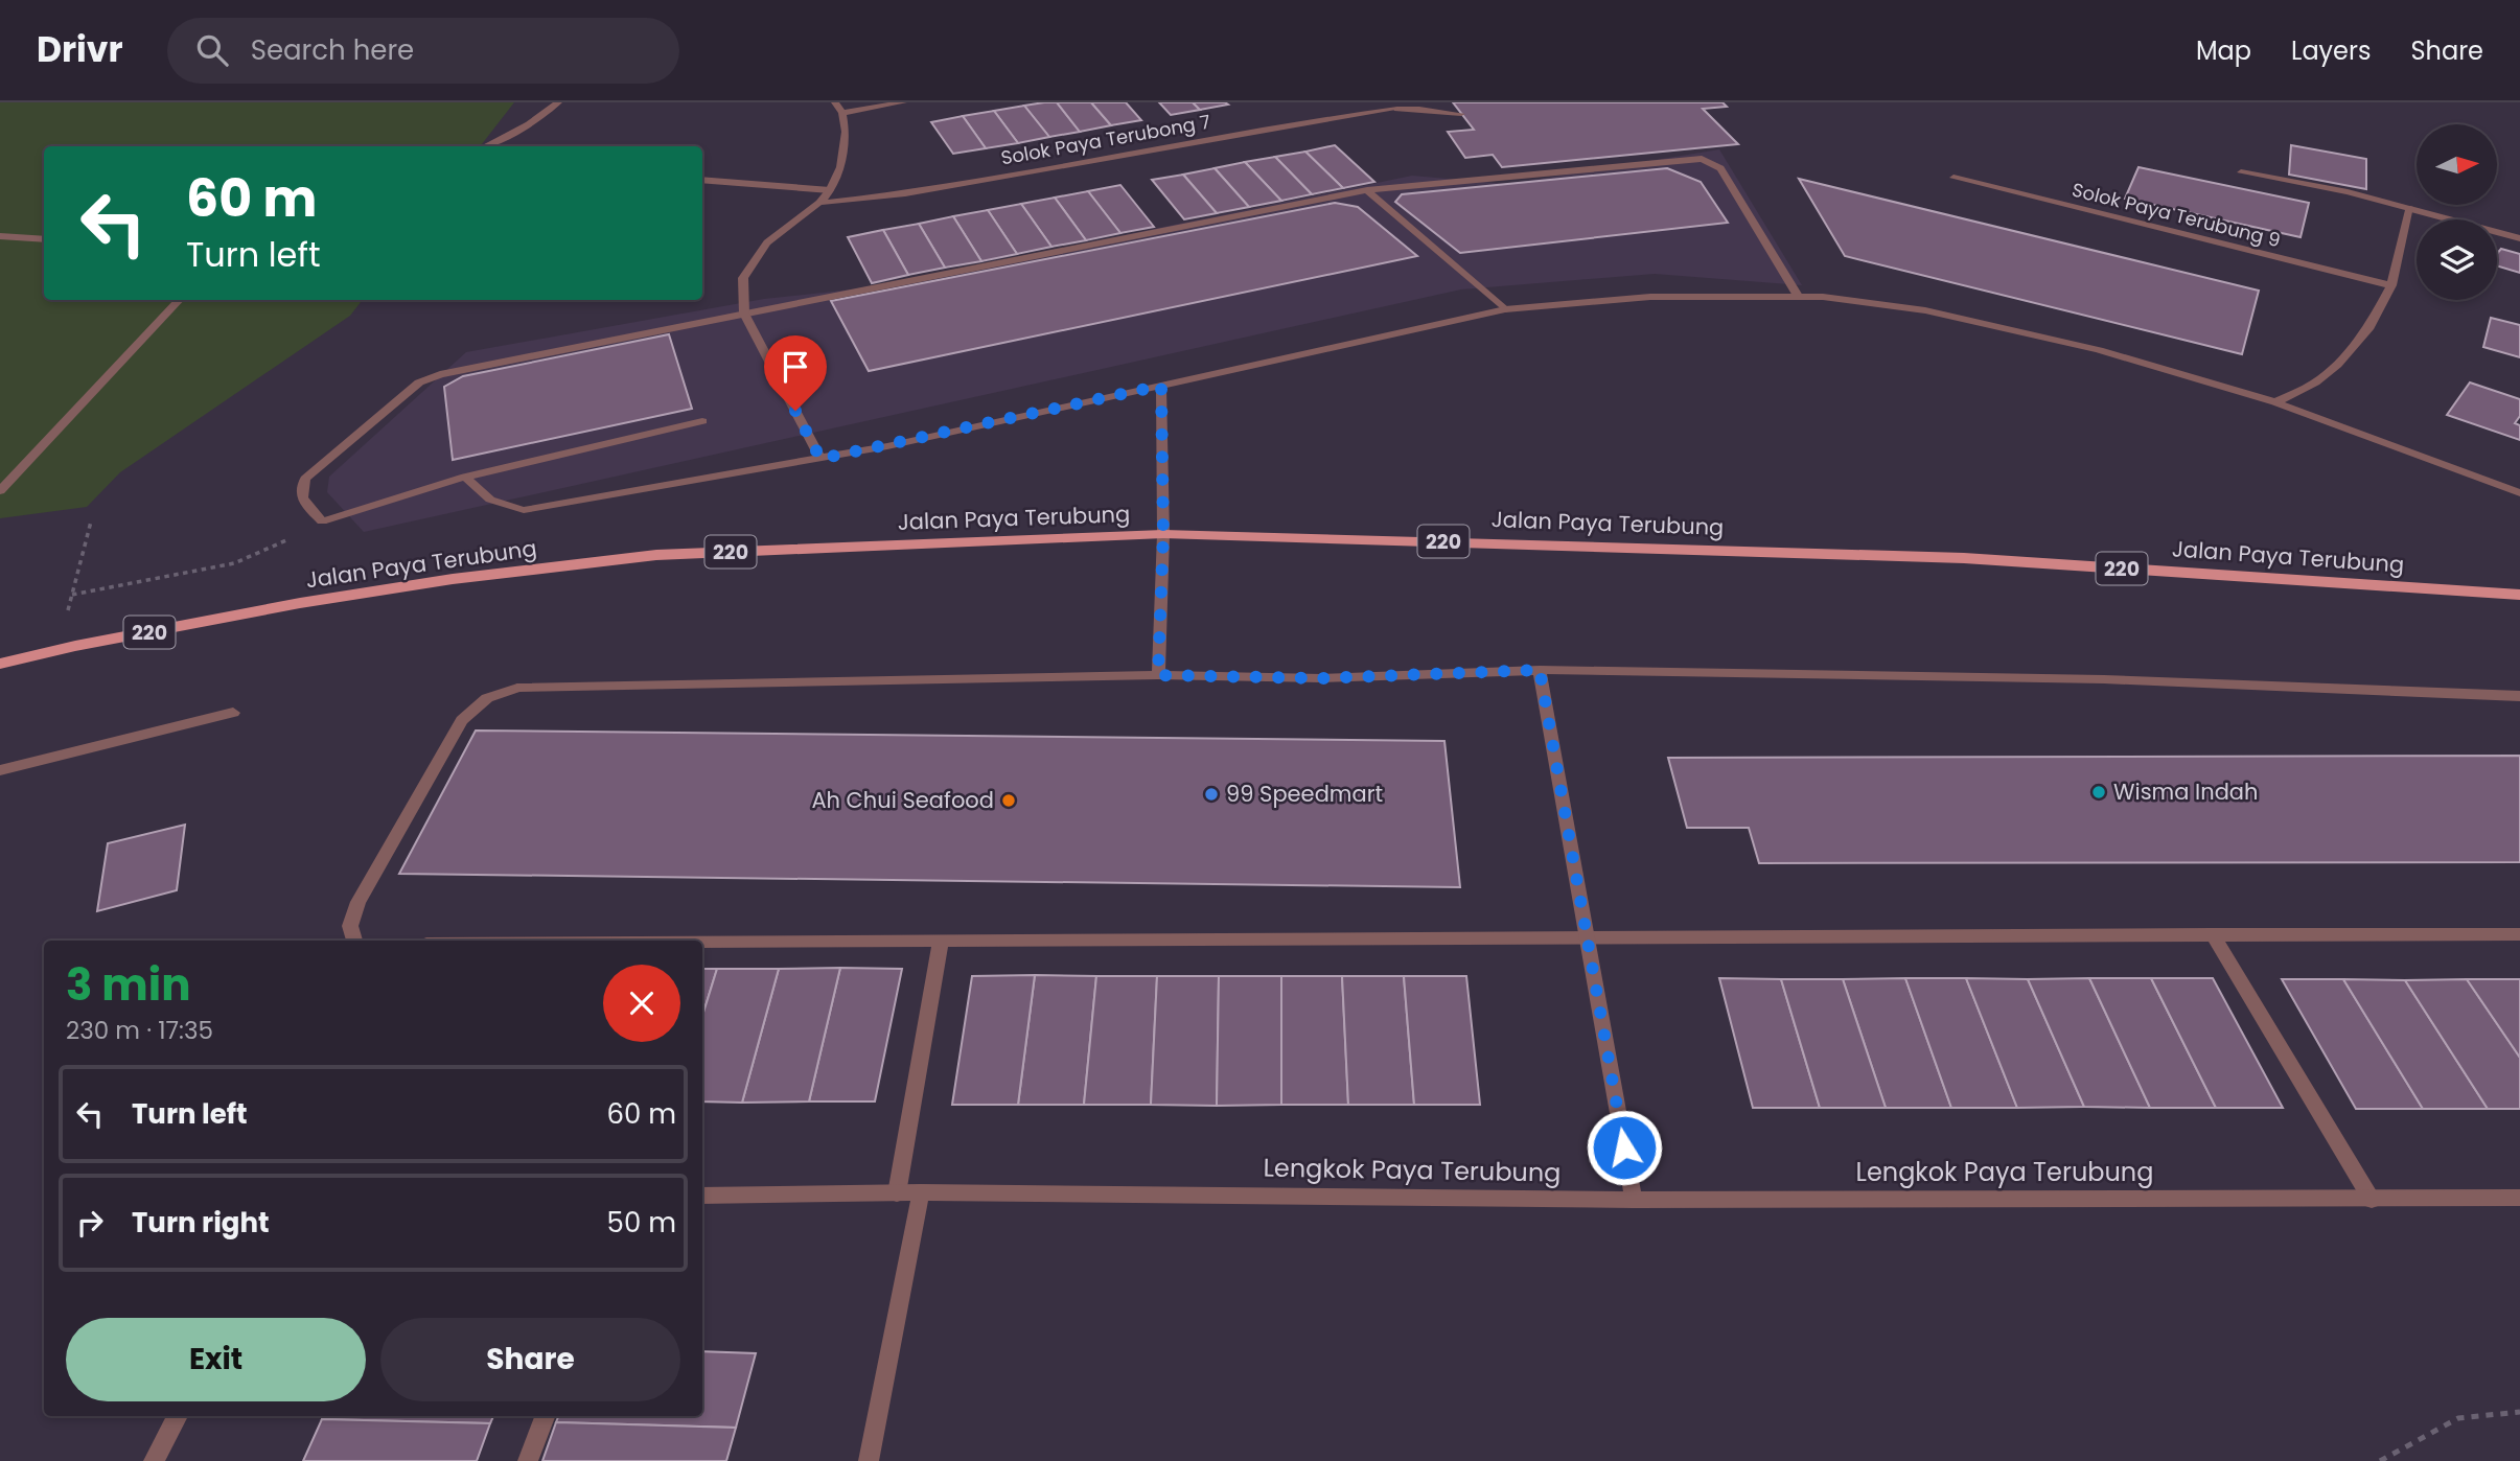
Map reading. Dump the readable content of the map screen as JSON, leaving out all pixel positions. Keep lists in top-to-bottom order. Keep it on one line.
{"streets":{"main road":["Jalan Paya Terubung","220"],"street":["Solok Paya Terubong 7","Solok Paya Terubung 9","Lengkok Paya Terubung"]},"places":["Wisma Indah","99 Speedmart","Ah Chui Seafood"],"north":"right","page":{"header":"Drivr","search":"Search here","nav":["Map","Layers","Share"],"turn":["60 m","Turn left"],"heading":["3 min","230 m · 17:35"],"list":[{"name":"Turn left","value":"60 m"},{"name":"Turn right","value":"50 m"}],"buttons":["Exit","Share"]}}
